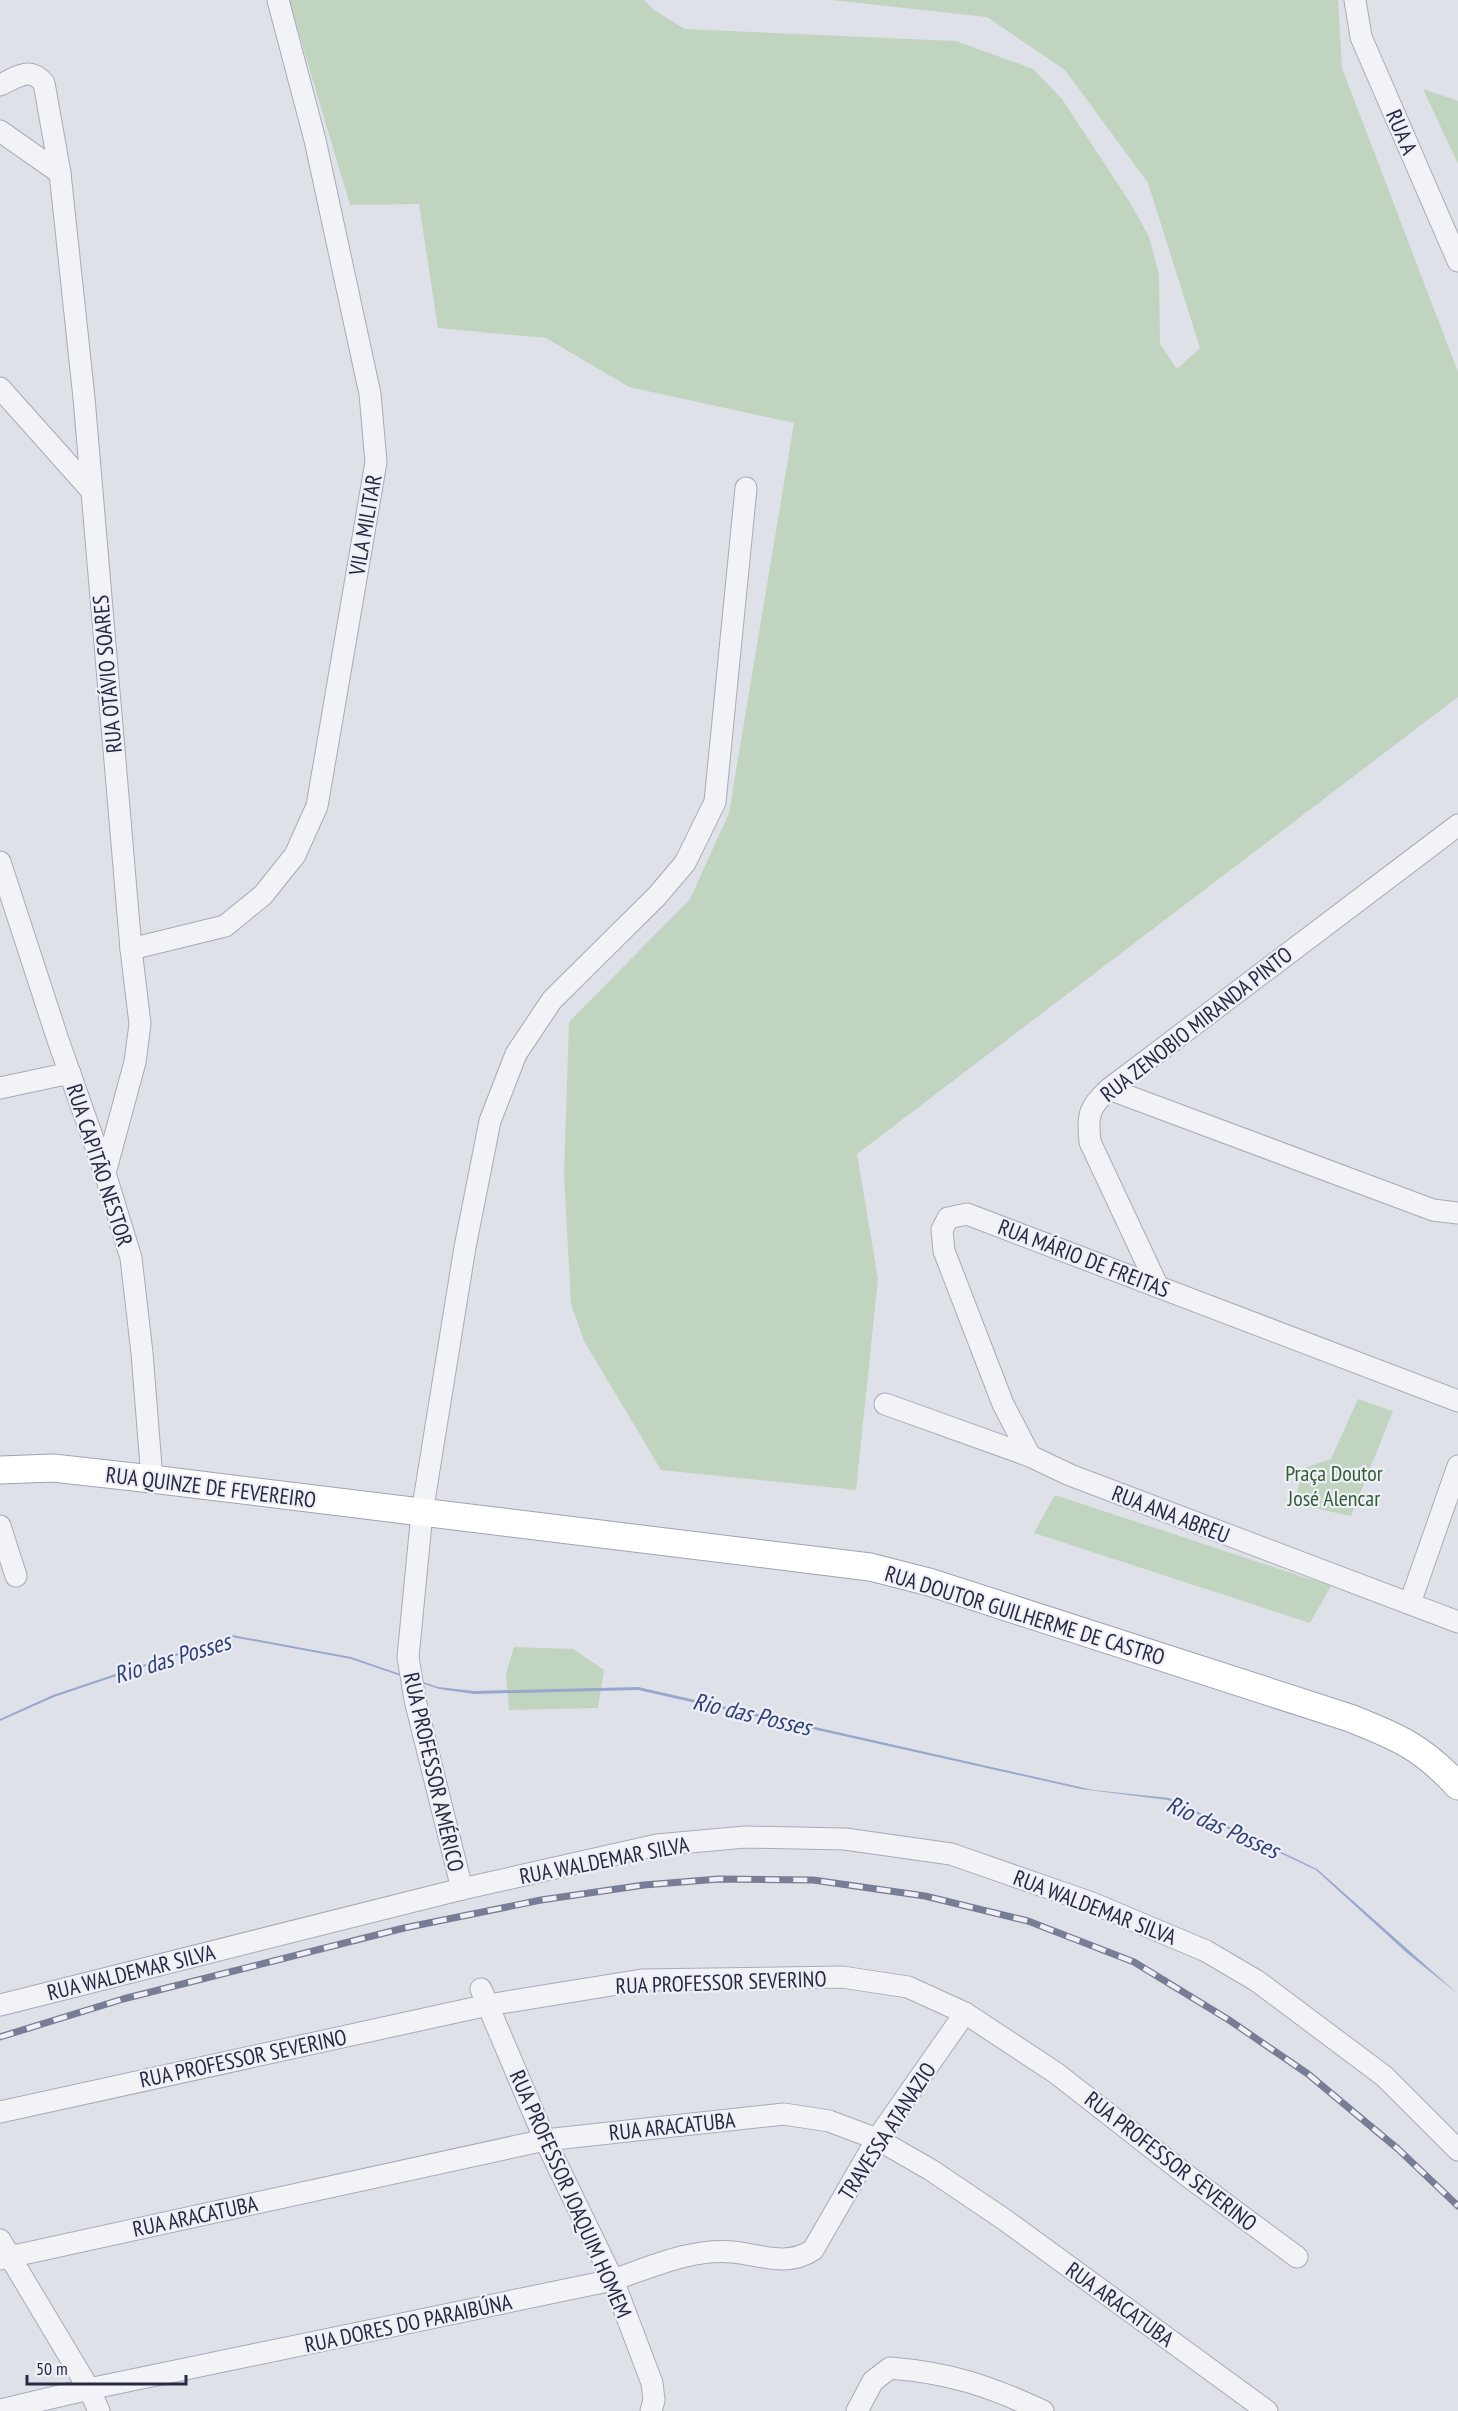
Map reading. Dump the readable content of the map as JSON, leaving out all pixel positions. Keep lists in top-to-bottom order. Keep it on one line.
{"streets":{"main road":["RUA QUINZE DE FEVEREIRO","RUA DOUTOR GUILHERME DE CASTRO"],"street":["RUA A","VILA MILITAR","RUA OTÁVIO SOARES","RUA ZENOBIO MIRANDA PINTO","RUA CAPITÃO NESTOR","RUA MÁRIO DE FREITAS","RUA ANA ABREU","RUA PROFESSOR AMÉRICO","RUA WALDEMAR SILVA","RUA PROFESSOR SEVERINO","RUA ARACATUBA","TRAVESSA ATANAZIO","RUA PROFESSOR JOAQUIM HOMEM","RUA DORES DO PARAIBÚNA"]},"crossings":[["VILA MILITAR","RUA OTÁVIO SOARES"],["RUA OTÁVIO SOARES","RUA CAPITÃO NESTOR"],["RUA ZENOBIO MIRANDA PINTO","RUA MÁRIO DE FREITAS"],["RUA CAPITÃO NESTOR","RUA QUINZE DE FEVEREIRO"],["RUA MÁRIO DE FREITAS","RUA ANA ABREU"],["RUA QUINZE DE FEVEREIRO","RUA DOUTOR GUILHERME DE CASTRO"],["RUA QUINZE DE FEVEREIRO","RUA PROFESSOR AMÉRICO"],["RUA DOUTOR GUILHERME DE CASTRO","RUA PROFESSOR AMÉRICO"],["RUA PROFESSOR AMÉRICO","RUA WALDEMAR SILVA"],["RUA PROFESSOR SEVERINO","TRAVESSA ATANAZIO"],["RUA PROFESSOR SEVERINO","RUA PROFESSOR JOAQUIM HOMEM"],["RUA ARACATUBA","TRAVESSA ATANAZIO"],["RUA ARACATUBA","RUA PROFESSOR JOAQUIM HOMEM"],["TRAVESSA ATANAZIO","RUA DORES DO PARAIBÚNA"],["RUA PROFESSOR JOAQUIM HOMEM","RUA DORES DO PARAIBÚNA"]],"water":["Rio das Posses"],"parks":["Praça Doutor José Alencar"],"scale_bar":"50 m"}
